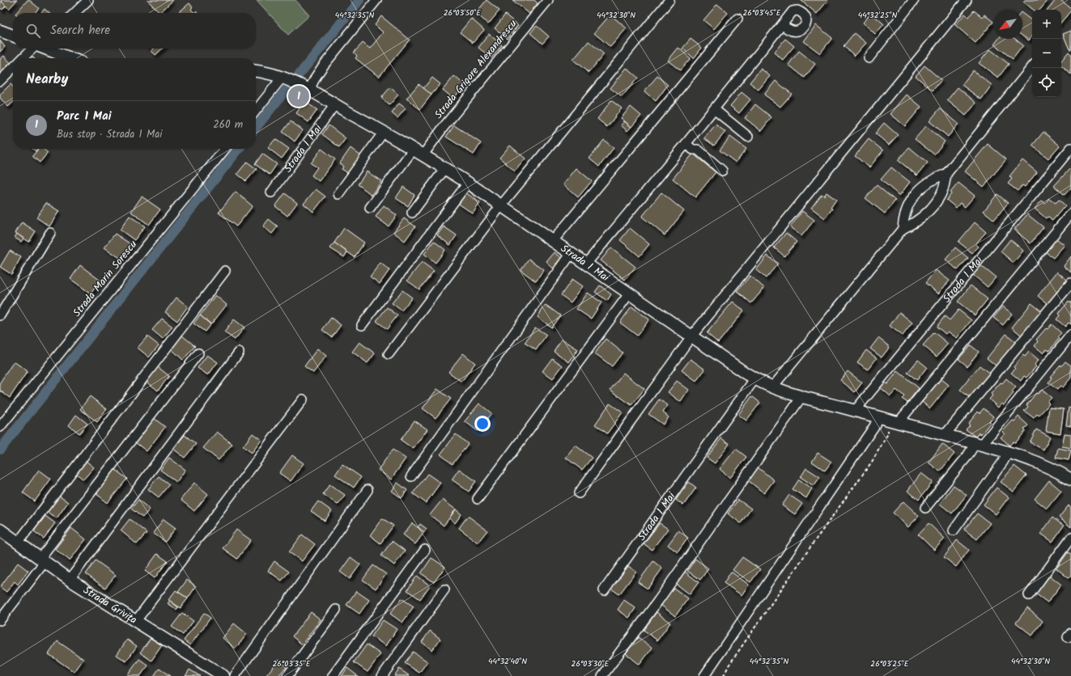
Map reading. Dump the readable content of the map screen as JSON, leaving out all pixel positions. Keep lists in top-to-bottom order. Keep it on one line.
{"streets":{"street":["Strada Grigore Alexandrescu","Strada 1 Mai","Strada Marin Sorescu","Strada Grivița"]},"crossings":[["Strada Grigore Alexandrescu","Strada 1 Mai"]],"north":"bottom left","page":{"map_buttons":["+","−"],"search":"Search here","heading":"Nearby","pins":"1","list":[{"mark":"1","name":"Parc 1 Mai","note":"Bus stop · Strada 1 Mai","value":"260 m"}]},"coordinates":["26°03'50\"E","26°03'45\"E","44°32'35\"N","44°32'30\"N","44°32'25\"N","44°32'40\"N","26°03'35\"E","26°03'30\"E","26°03'25\"E"]}
